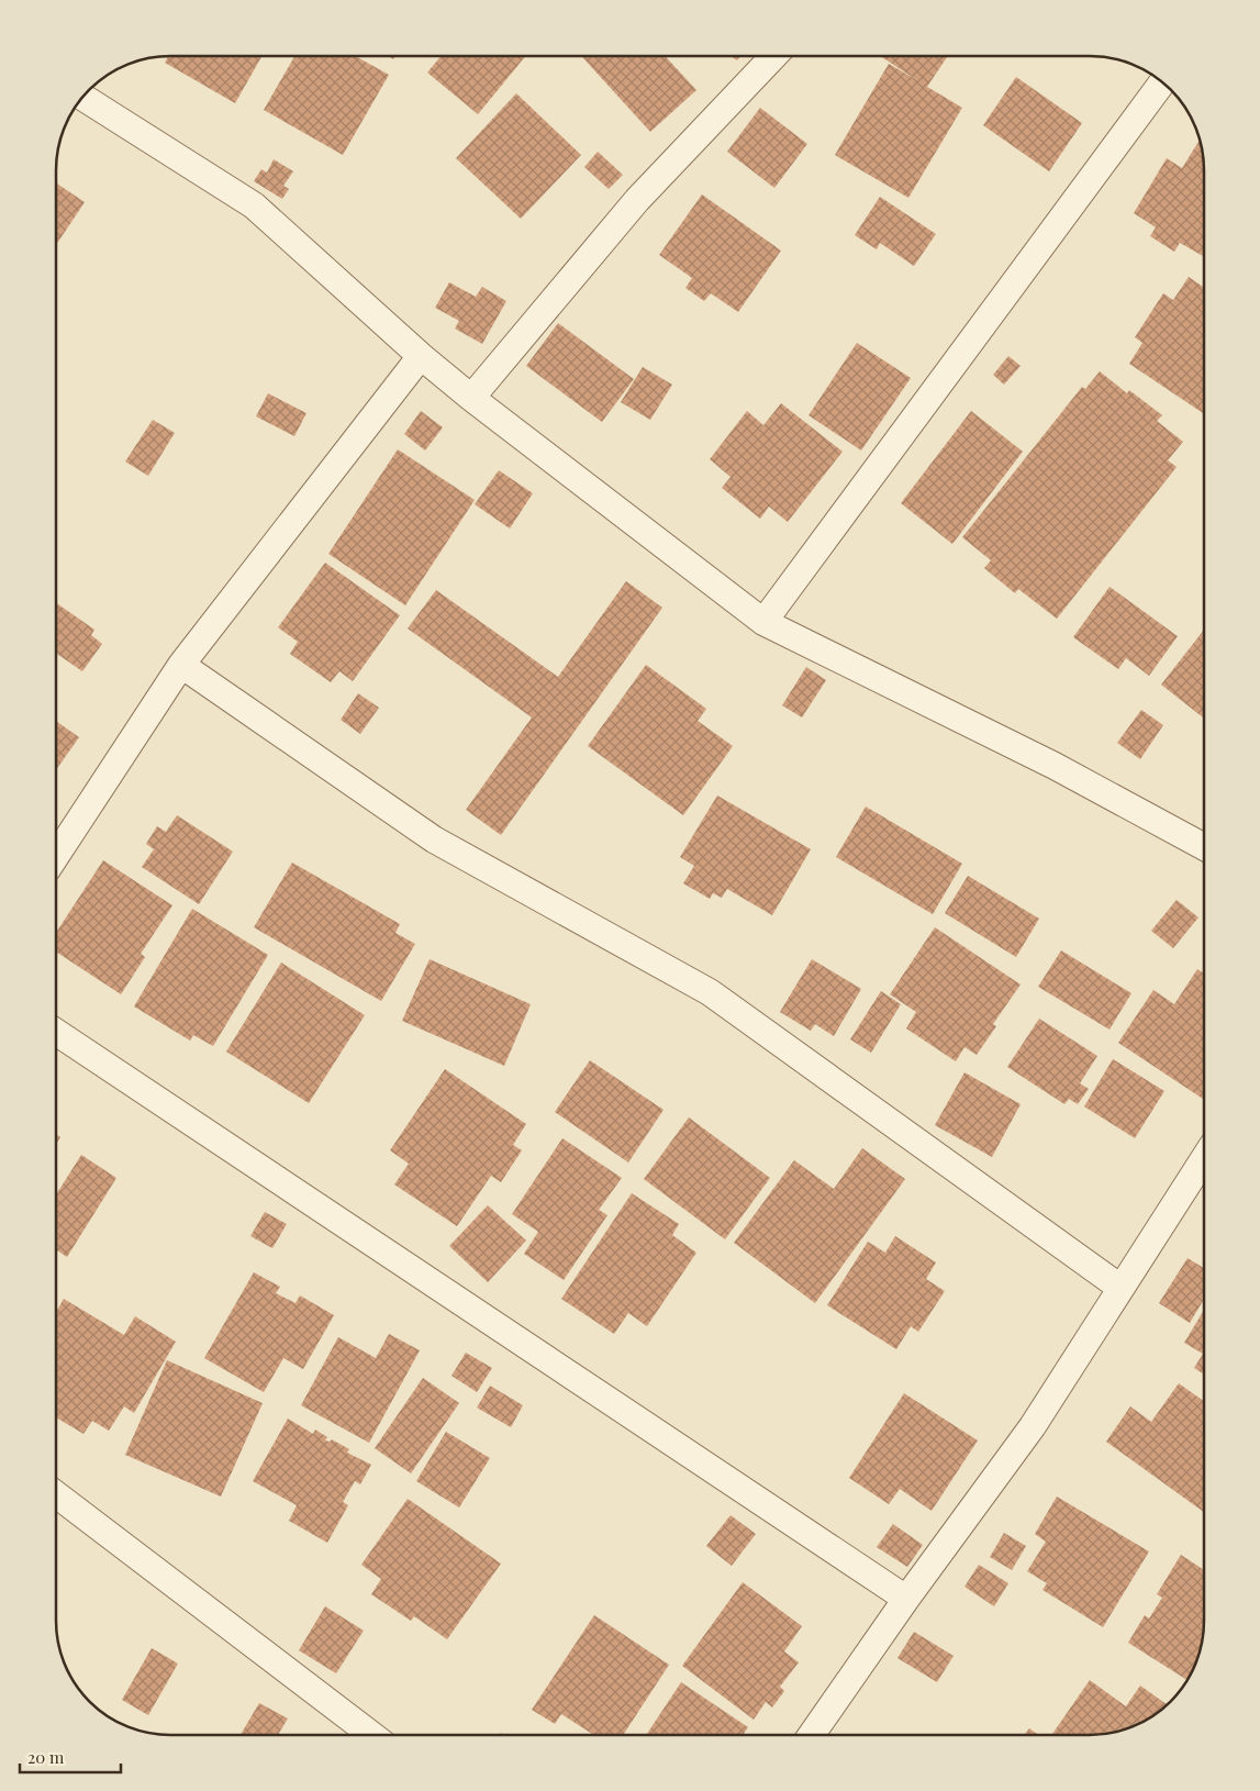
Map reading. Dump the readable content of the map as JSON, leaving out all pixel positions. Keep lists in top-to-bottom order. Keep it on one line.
{"scale_bar":"20 m"}
